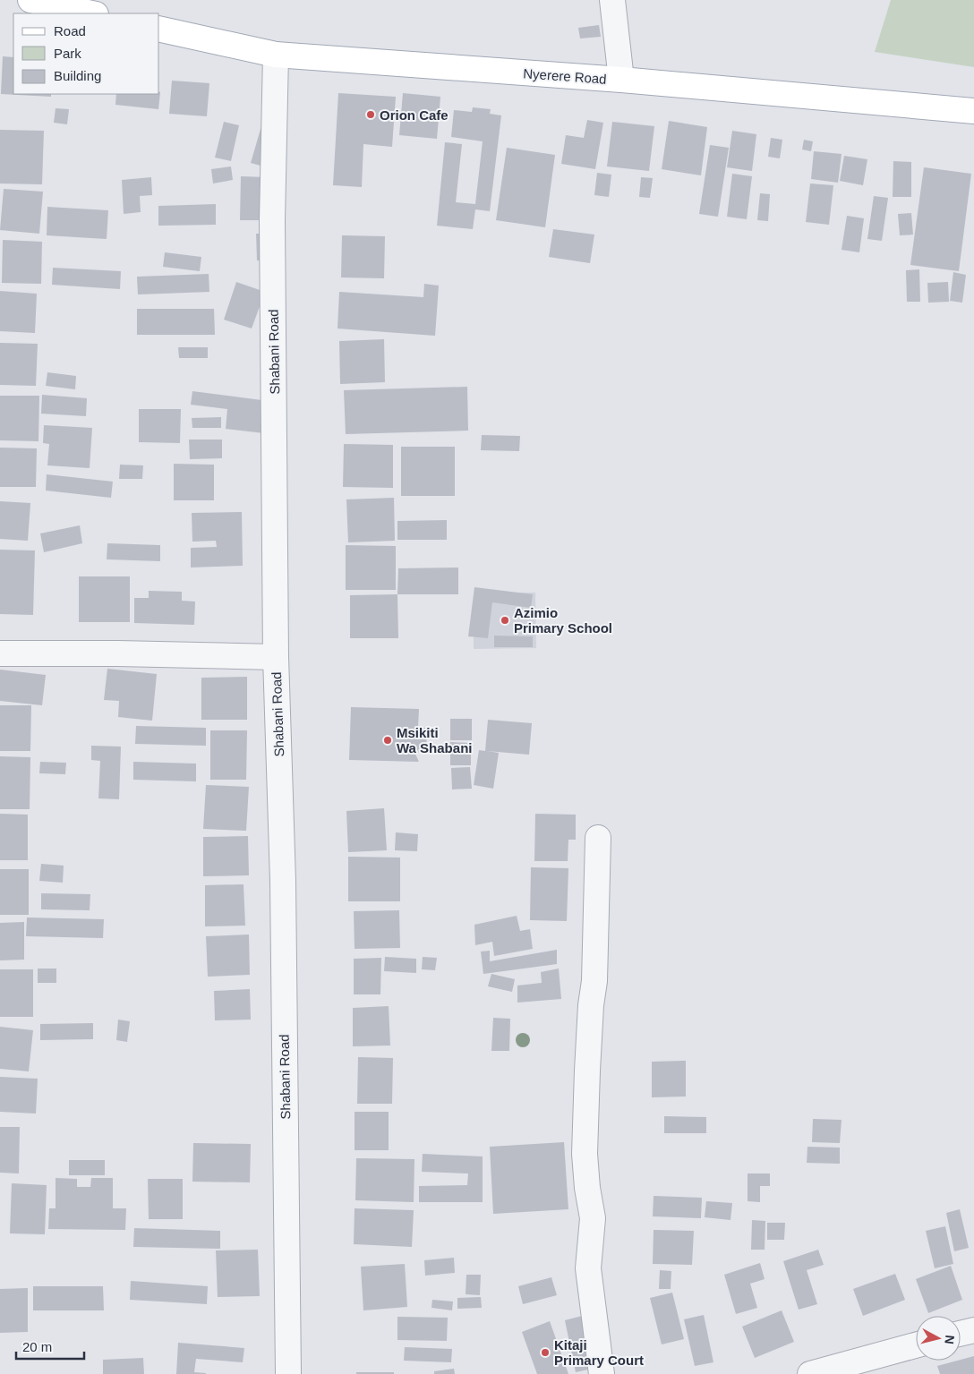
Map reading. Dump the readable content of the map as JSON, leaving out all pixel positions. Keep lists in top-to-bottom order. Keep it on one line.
{"streets":{"main road":["Nyerere Road"],"street":["Shabani Road"]},"crossings":[["Nyerere Road","Shabani Road"]],"places":["Orion Cafe","Azimio Primary School","Msikiti Wa Shabani","Kitaji Primary Court"],"legend":["Road","Park","Building"],"scale_bar":"20 m","north":"right"}
